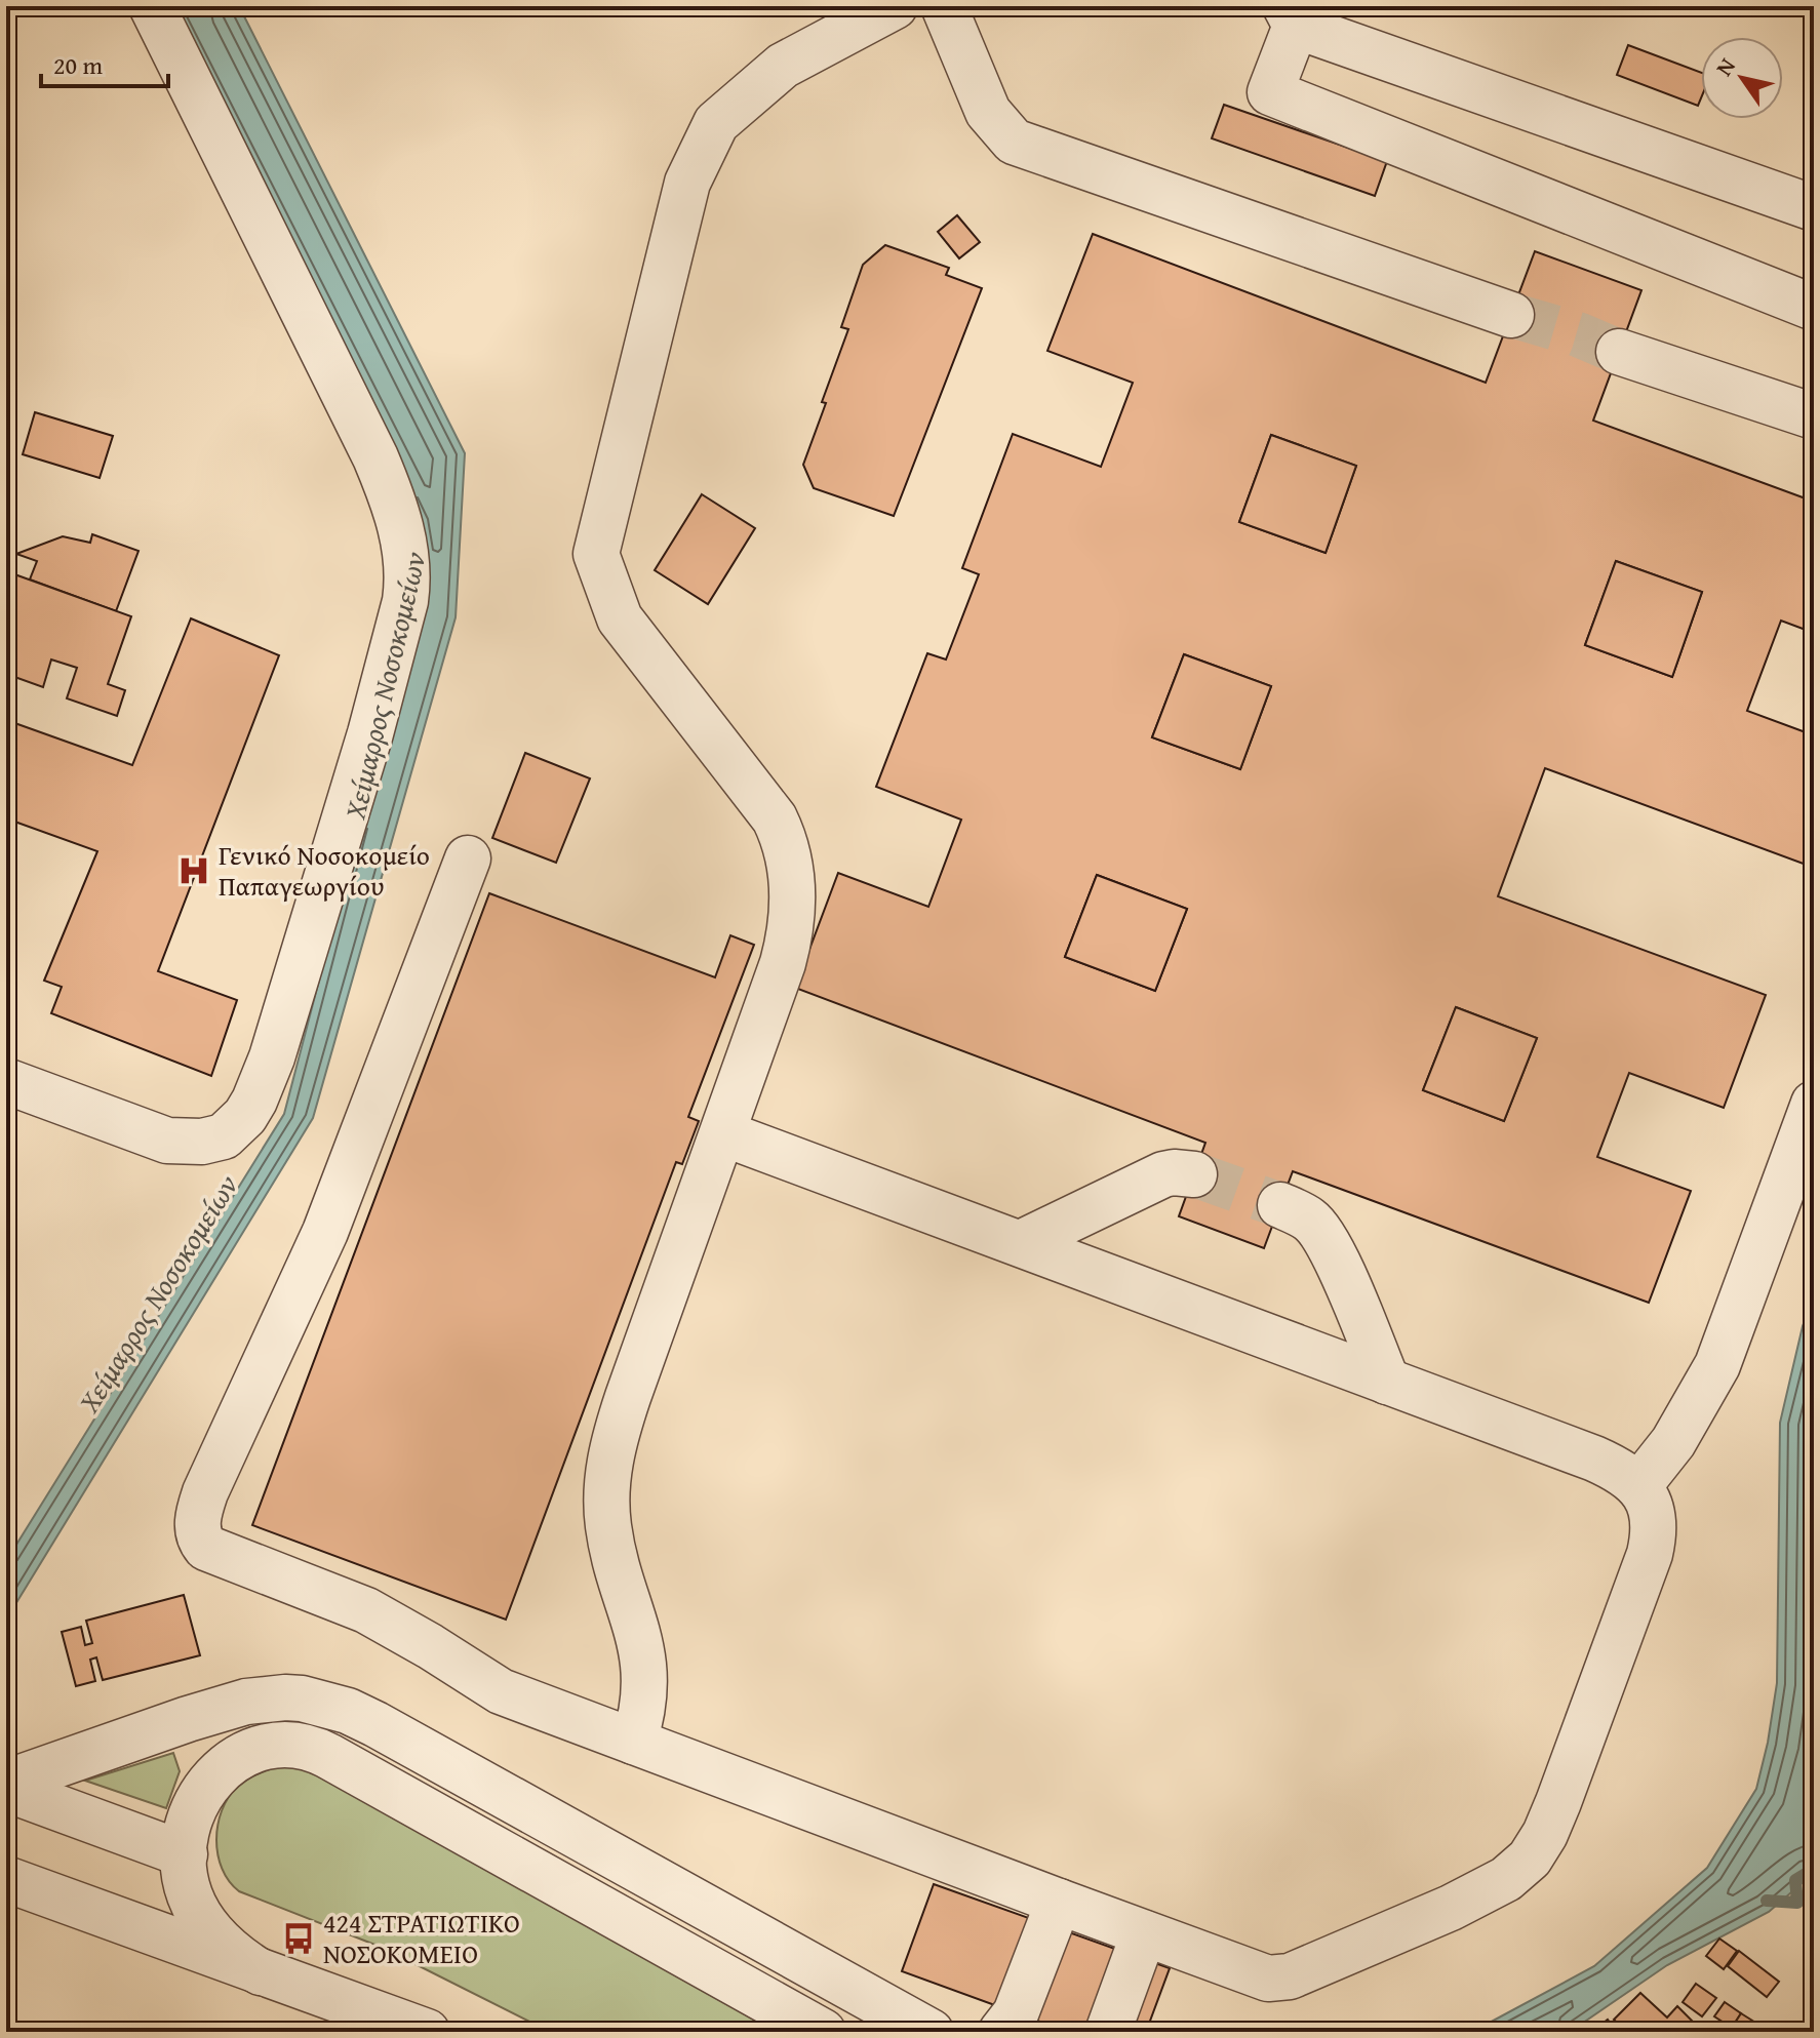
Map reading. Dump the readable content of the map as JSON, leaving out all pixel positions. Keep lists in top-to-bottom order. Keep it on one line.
{"water":["Χείμαρρος Νοσοκομείων"],"places":{"hospital":["Γενικό Νοσοκομείο Παπαγεωργίου"],"bus stop":["424 ΣΤΡΑΤΙΩΤΙΚΟ ΝΟΣΟΚΟΜΕΙΟ"]},"scale_bar":"20 m","north":"top left"}
